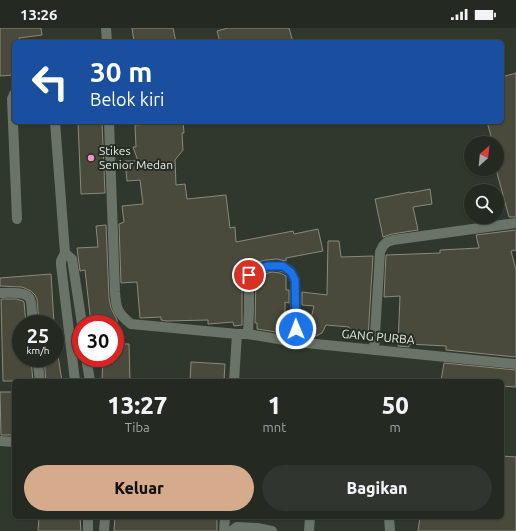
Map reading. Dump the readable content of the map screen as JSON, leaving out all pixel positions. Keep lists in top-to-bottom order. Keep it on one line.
{"streets":{"street":["GANG PURBA"]},"places":["Stikes Senior Medan"],"north":"top right","page":{"status":"13:26","turn":["30 m","Belok kiri"],"speed":"25 km/h","limit":"30","eta":["13:27","Tiba","1","mnt","50","m"],"buttons":["Keluar","Bagikan"]}}
